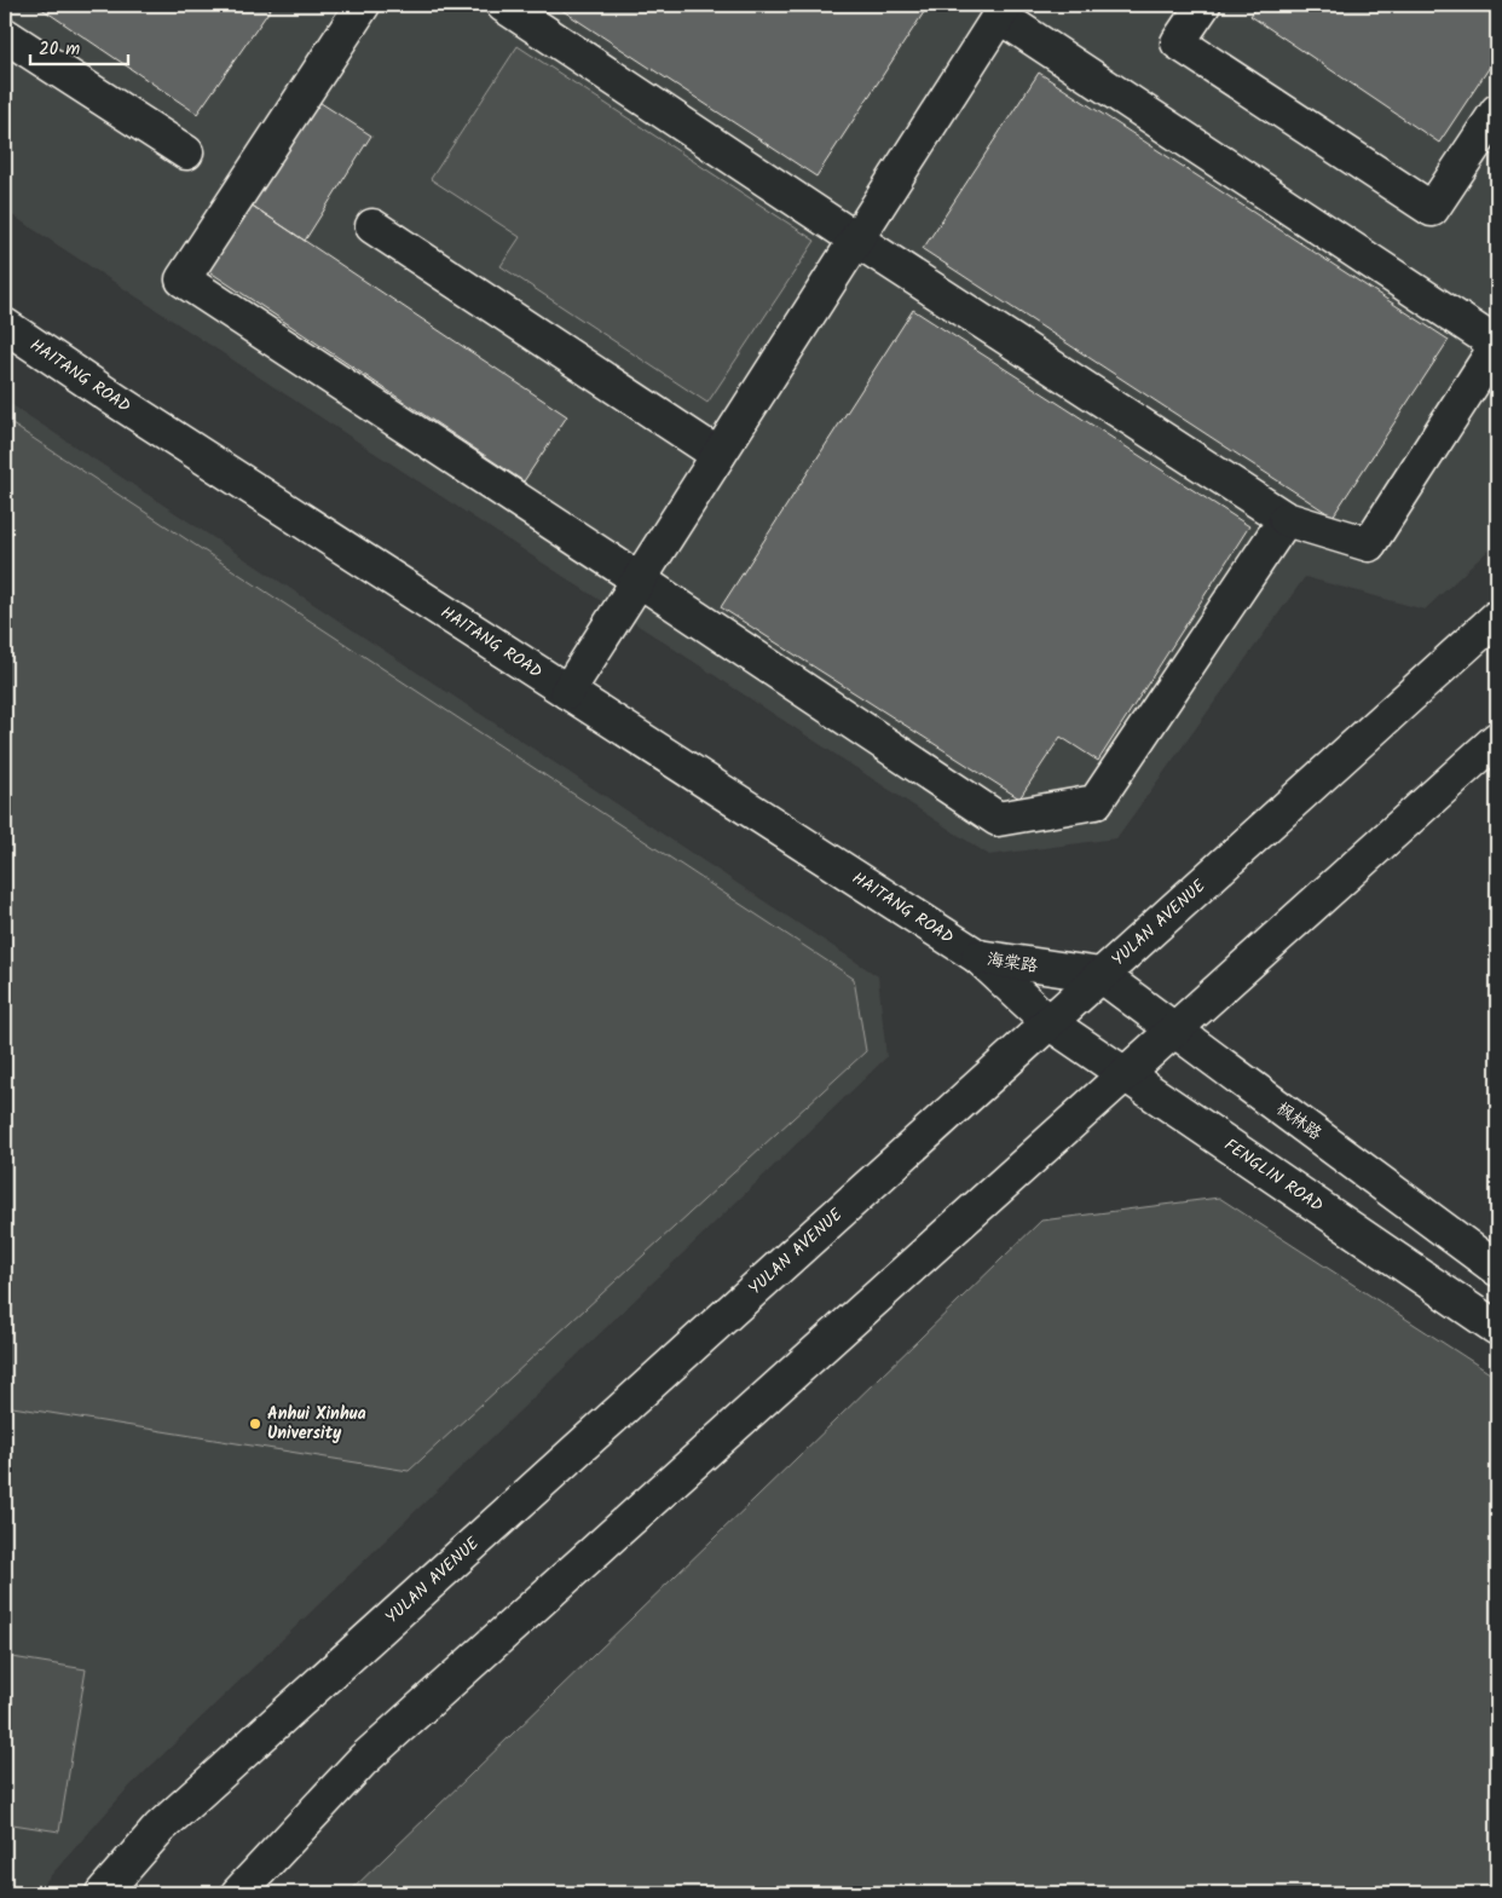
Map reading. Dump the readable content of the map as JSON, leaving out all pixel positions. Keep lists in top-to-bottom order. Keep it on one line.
{"streets":{"main road":["HAITANG ROAD","YULAN AVENUE","海棠路","枫林路","FENGLIN ROAD"]},"crossings":[["HAITANG ROAD","海棠路"],["YULAN AVENUE","海棠路"],["YULAN AVENUE","枫林路"],["YULAN AVENUE","FENGLIN ROAD"],["海棠路","枫林路"],["海棠路","FENGLIN ROAD"]],"places":["Anhui Xinhua University"],"scale_bar":"20 m"}
